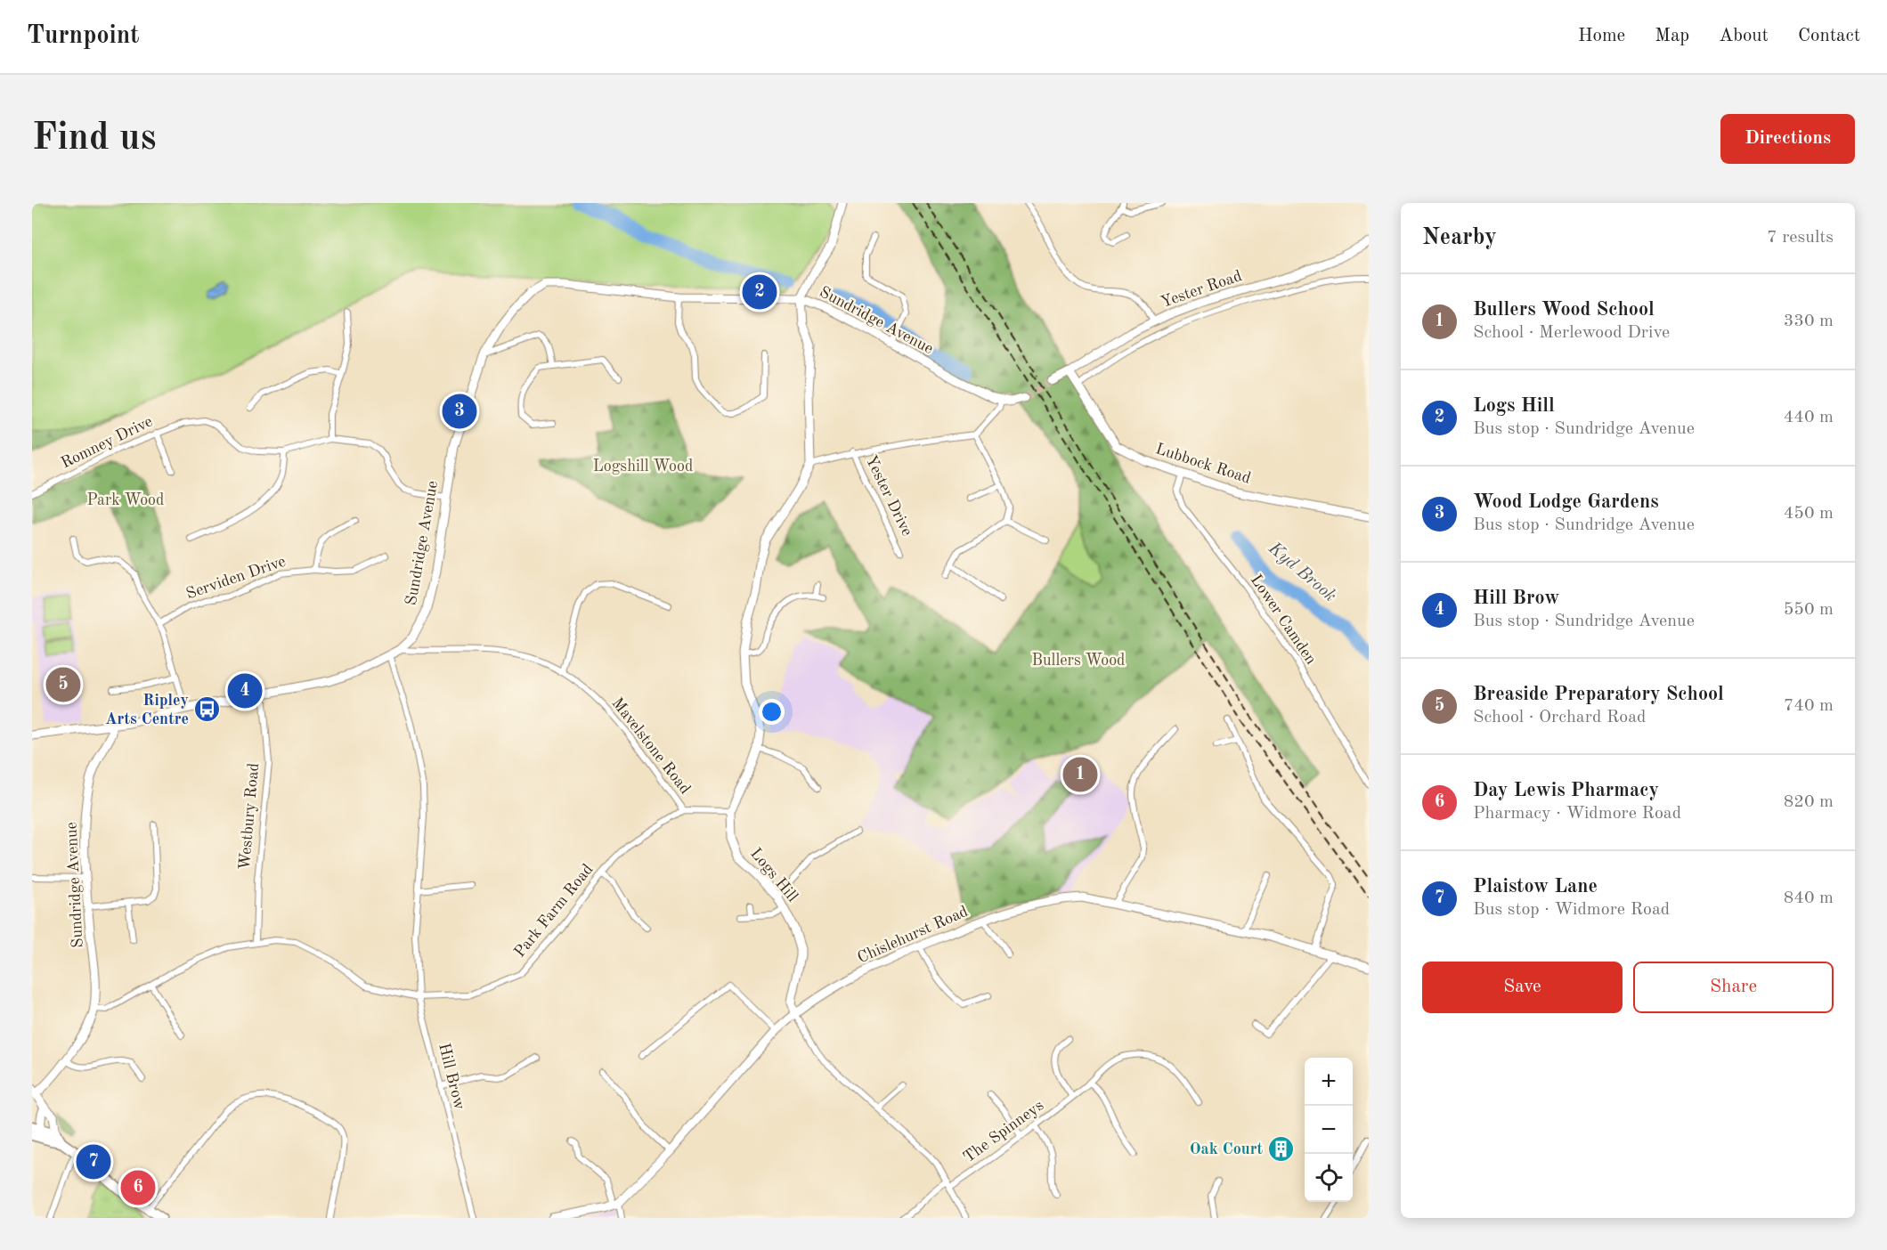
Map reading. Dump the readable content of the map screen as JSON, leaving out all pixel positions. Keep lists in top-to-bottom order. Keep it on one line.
{"streets":{"street":["Yester Road","Sundridge Avenue","Romney Drive","Lubbock Road","Yester Drive","Serviden Drive","Lower Camden","Mavelstone Road","Westbury Road","Logs Hill","Park Farm Road","Chislehurst Road","Hill Brow","The Spinneys"]},"crossings":[["Yester Road","Lubbock Road"],["Sundridge Avenue","Romney Drive"],["Sundridge Avenue","Mavelstone Road"],["Sundridge Avenue","Westbury Road"],["Sundridge Avenue","Logs Hill"],["Sundridge Avenue","Park Farm Road"],["Sundridge Avenue","Hill Brow"],["Lubbock Road","Lower Camden"],["Mavelstone Road","Park Farm Road"],["Westbury Road","Park Farm Road"],["Logs Hill","Chislehurst Road"],["Park Farm Road","Hill Brow"]],"water":["Kyd Brook"],"parks":["Logshill Wood","Park Wood","Bullers Wood"],"places":{"bus stop":["Ripley Arts Centre"],"building":["Oak Court"]},"page":{"header":"Turnpoint","nav":["Home","Map","About","Contact"],"buttons":["Directions",["Save","Share"]],"title":"Find us","heading":["Nearby","7 results"],"pins":["2","3","5","4","1","7","6"],"list":[{"mark":"1","name":"Bullers Wood School","note":"School · Merlewood Drive","value":"330 m"},{"mark":"2","name":"Logs Hill","note":"Bus stop · Sundridge Avenue","value":"440 m"},{"mark":"3","name":"Wood Lodge Gardens","note":"Bus stop · Sundridge Avenue","value":"450 m"},{"mark":"4","name":"Hill Brow","note":"Bus stop · Sundridge Avenue","value":"550 m"},{"mark":"5","name":"Breaside Preparatory School","note":"School · Orchard Road","value":"740 m"},{"mark":"6","name":"Day Lewis Pharmacy","note":"Pharmacy · Widmore Road","value":"820 m"},{"mark":"7","name":"Plaistow Lane","note":"Bus stop · Widmore Road","value":"840 m"}],"map_buttons":["+","−"]}}
